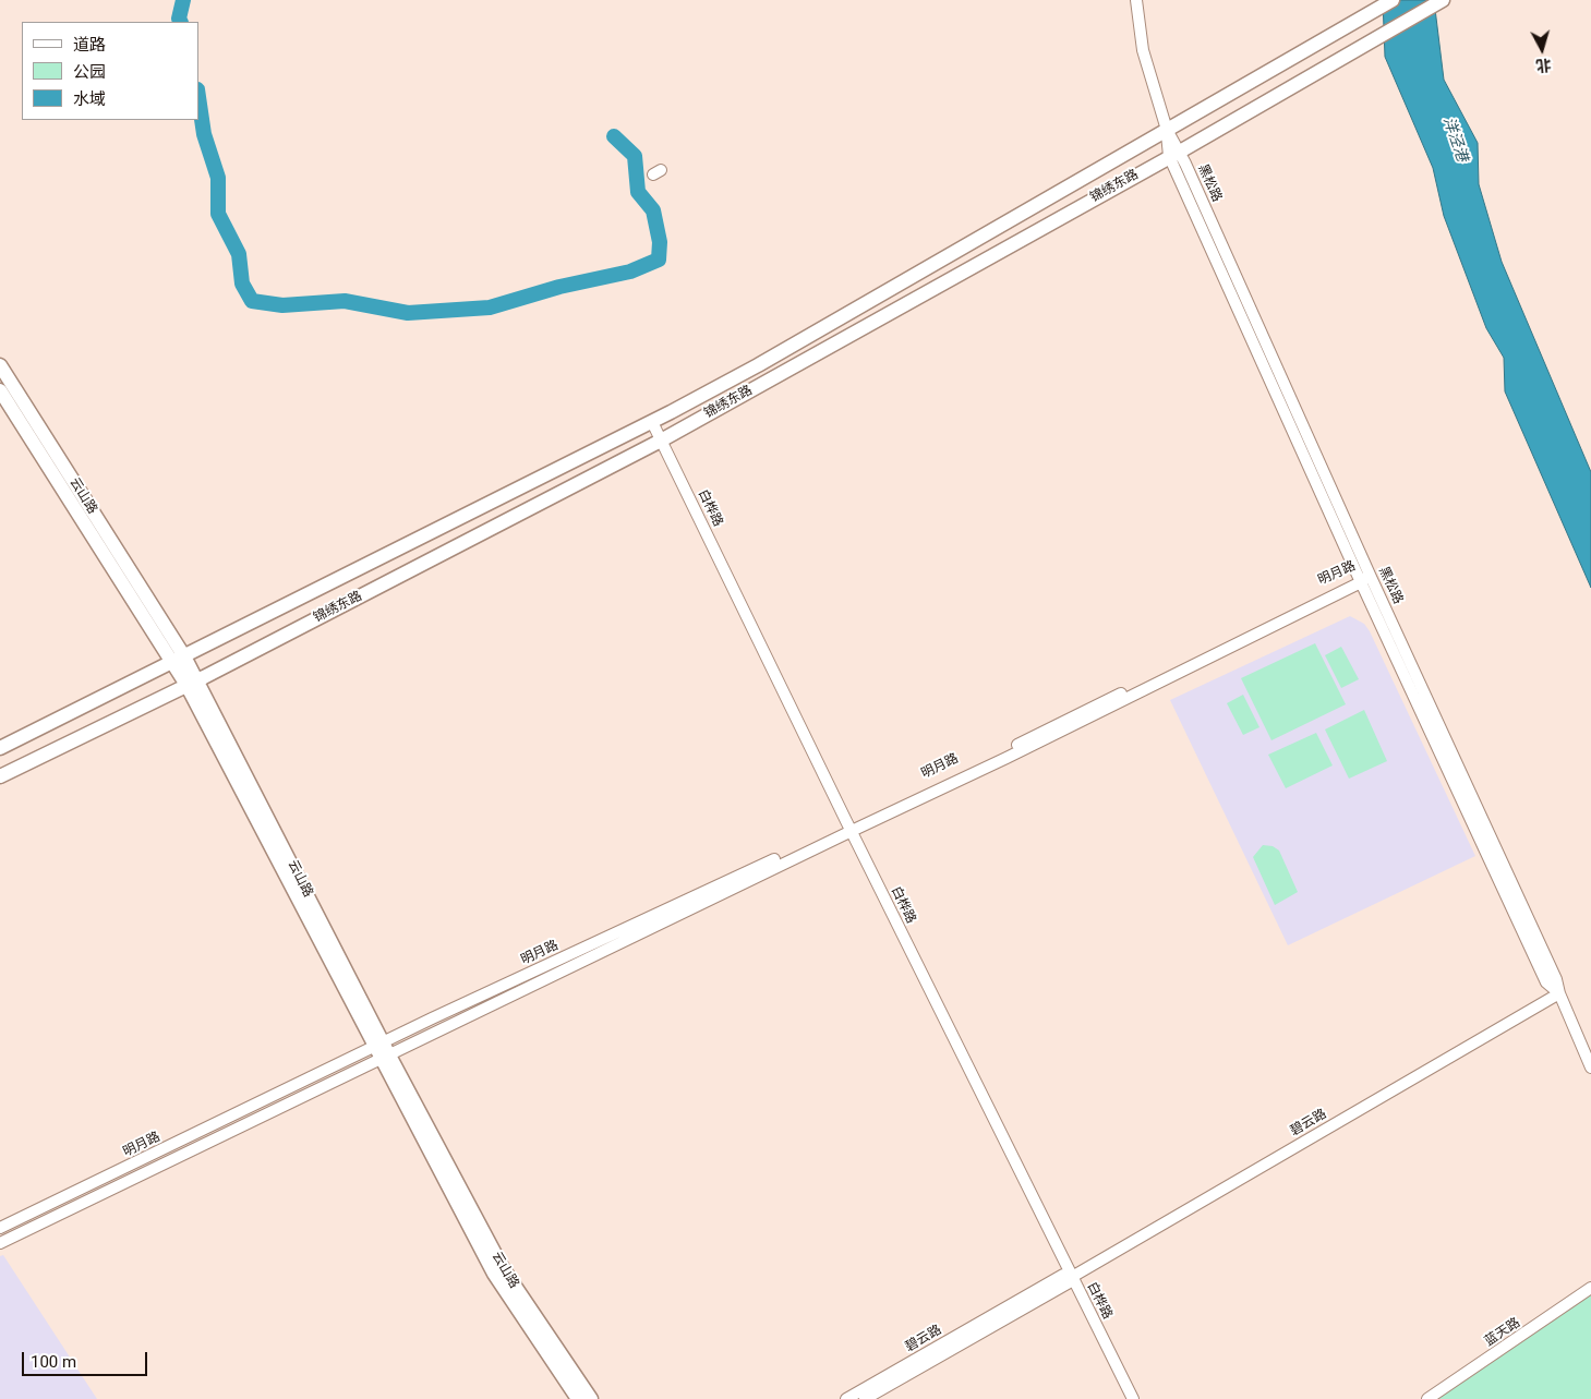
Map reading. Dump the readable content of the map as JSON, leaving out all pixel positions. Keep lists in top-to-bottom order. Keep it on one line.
{"streets":{"main road":["锦绣东路","云山路"],"street":["黑松路","白桦路","明月路","碧云路","蓝天路"]},"crossings":[["黑松路","锦绣东路"],["黑松路","明月路"],["黑松路","碧云路"],["锦绣东路","云山路"],["锦绣东路","白桦路"],["云山路","明月路"],["白桦路","明月路"],["白桦路","碧云路"]],"water":["洋泾港"],"legend":["道路","公园","水域"],"scale_bar":"100 m","north":"bottom"}
